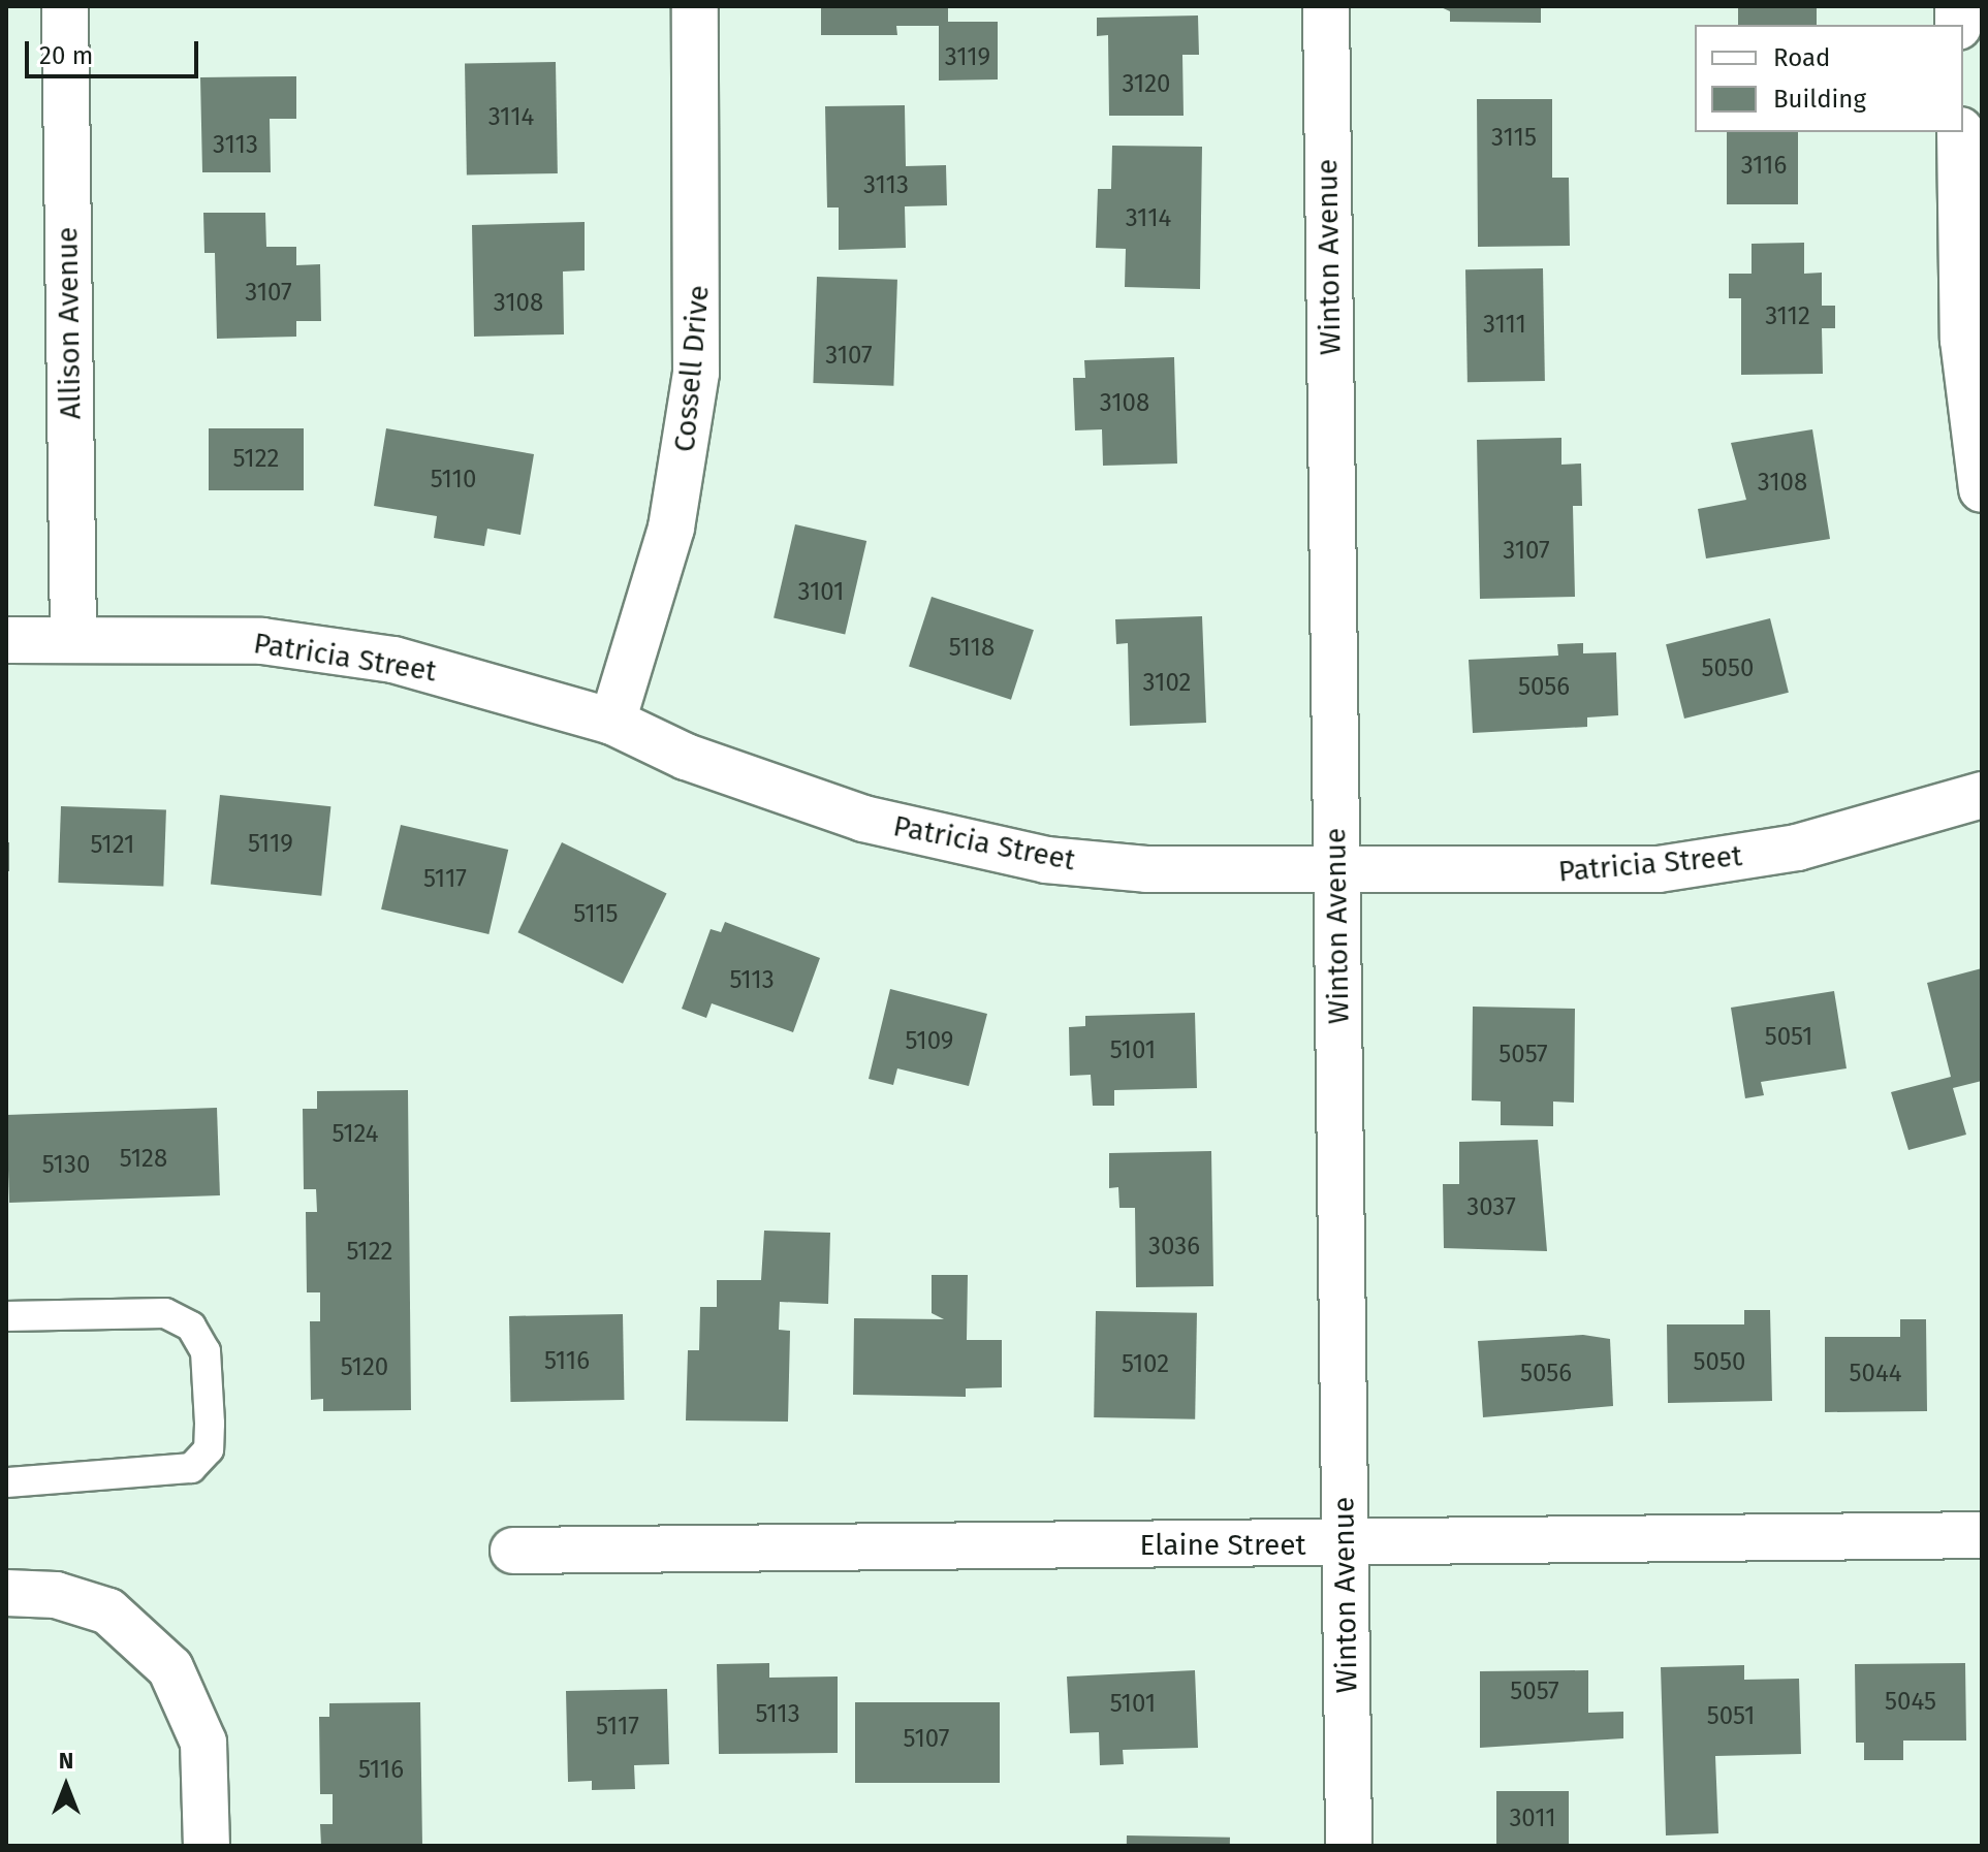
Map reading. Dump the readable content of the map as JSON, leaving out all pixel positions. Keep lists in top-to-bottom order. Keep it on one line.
{"streets":{"street":["Winton Avenue","Allison Avenue","Cossell Drive","Patricia Street","Elaine Street"]},"crossings":[["Winton Avenue","Patricia Street"],["Winton Avenue","Elaine Street"],["Allison Avenue","Patricia Street"],["Cossell Drive","Patricia Street"]],"house_numbers":["3119","3120","3114","3115","3113","3116","3113","3114","3107","3108","3112","3111","3107","3108","5122","5110","3108","3107","3101","5118","5050","3102","5056","5119","5121","5117","5115","5113","5051","5109","5101","5057","5124","5128","5130","3037","3036","5122","5116","5050","5102","5120","5056","5044","5057","5045","5101","5113","5051","5117","5107","5116","3011"],"legend":["Road","Building"],"scale_bar":"20 m","north":"top"}
